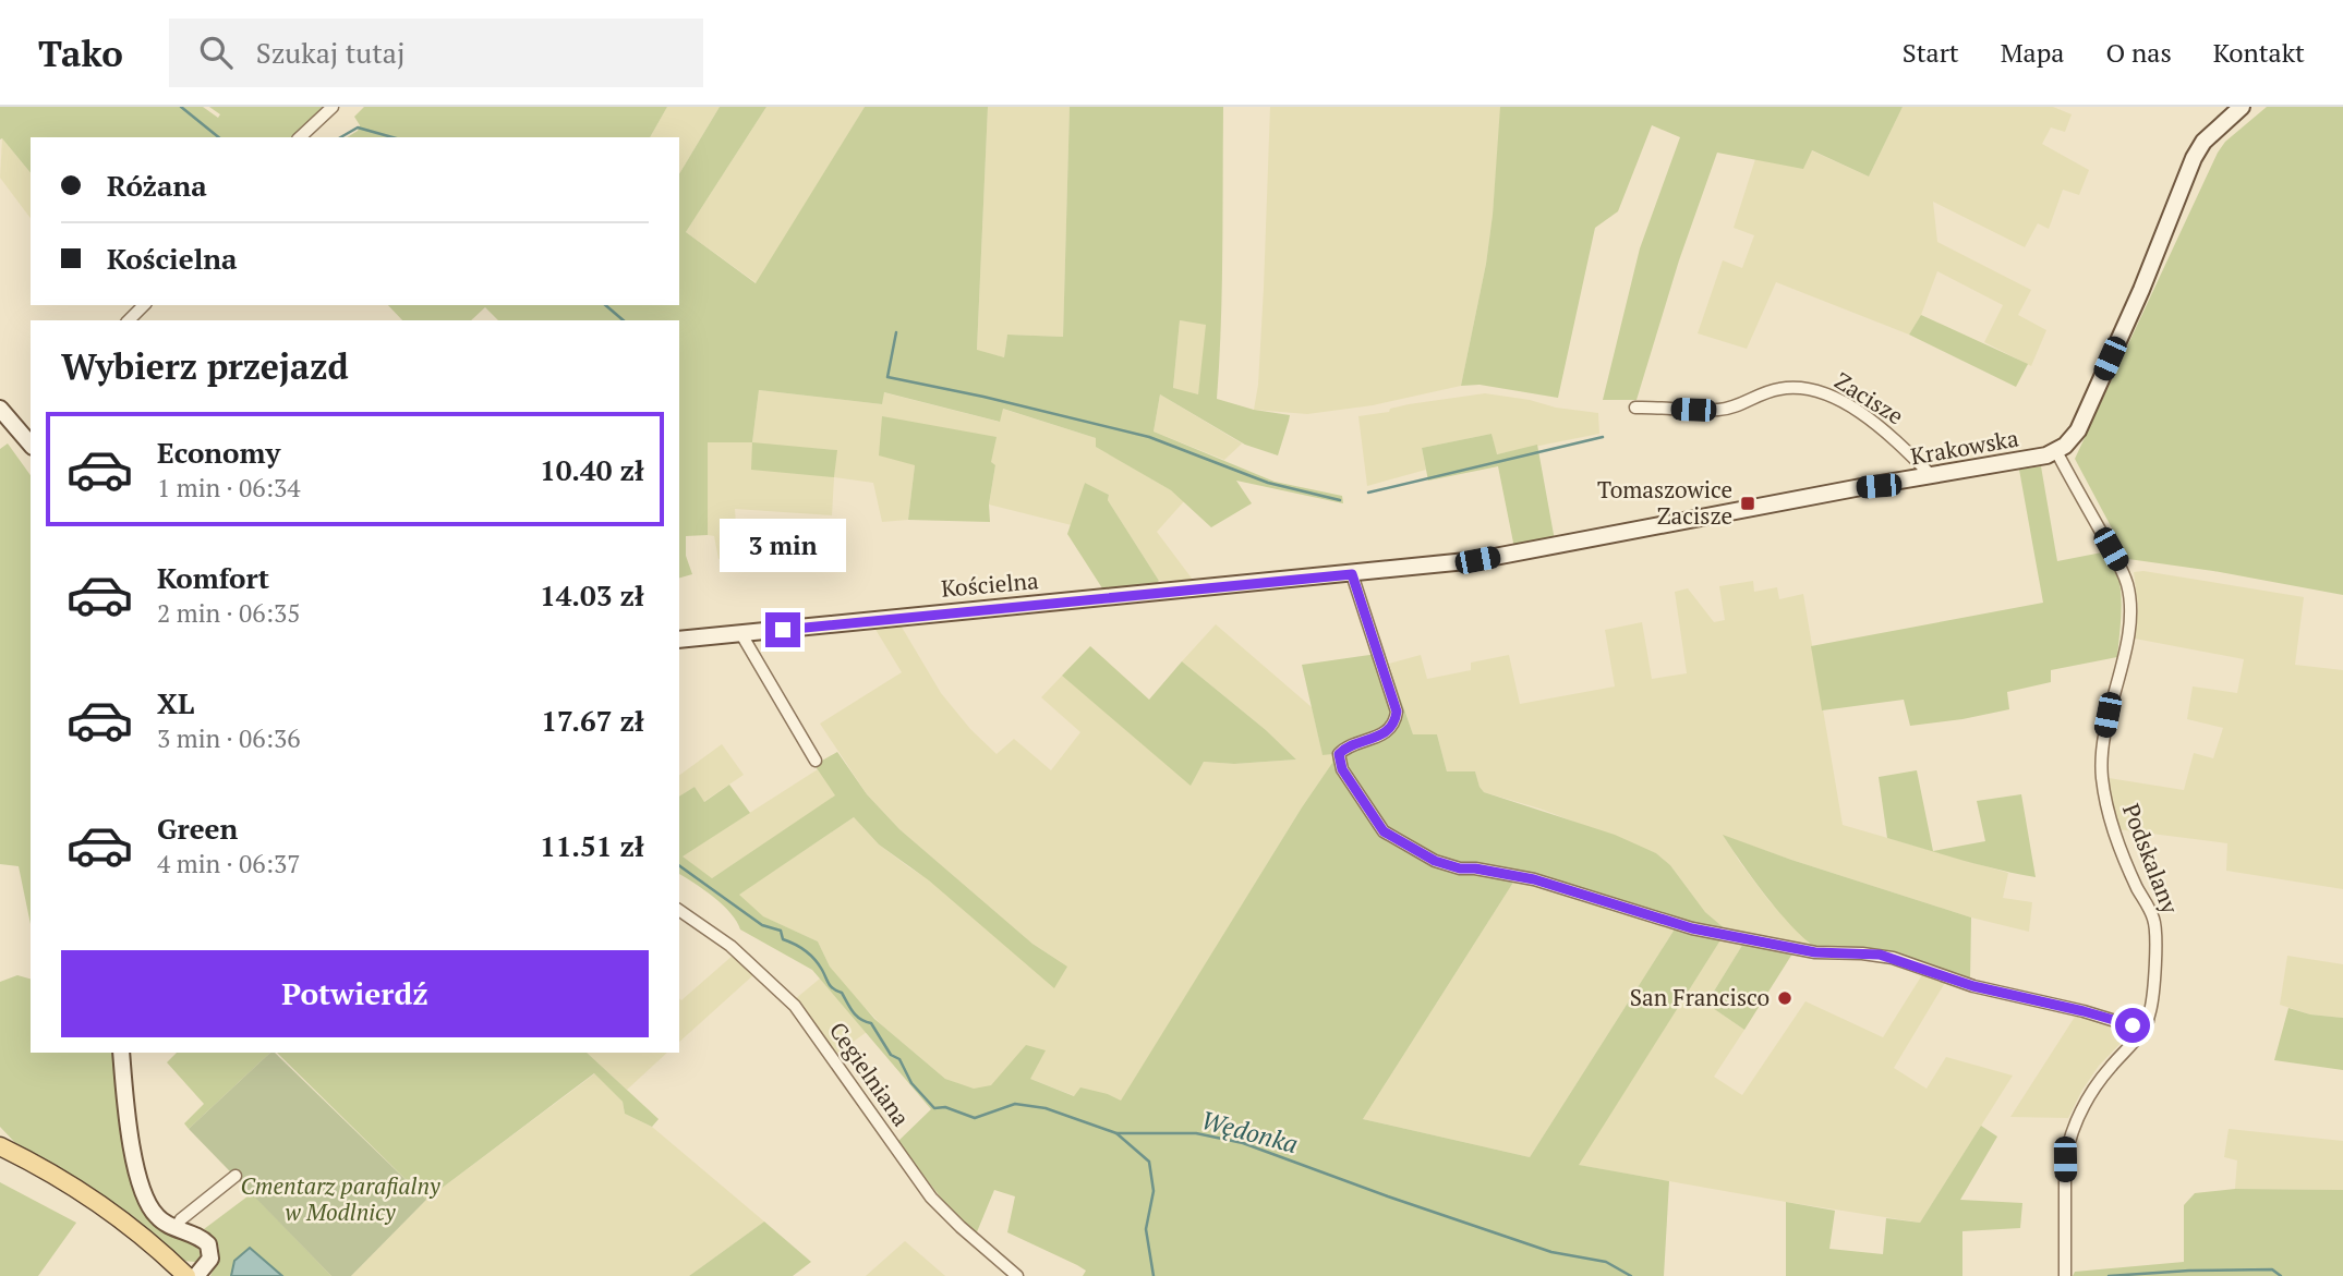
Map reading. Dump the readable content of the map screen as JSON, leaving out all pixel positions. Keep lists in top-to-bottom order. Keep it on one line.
{"streets":{"street":["Zacisze","Krakowska","Kościelna","Podskalany","Cegielniana"]},"crossings":[["Zacisze","Krakowska"],["Krakowska","Kościelna"],["Krakowska","Podskalany"]],"water":["Wędonka"],"parks":["Cmentarz parafialny w Modlnicy"],"places":{"transit":["Tomaszowice Zacisze"],"other":["San Francisco"]},"page":{"header":"Tako","search":"Szukaj tutaj","nav":["Start","Mapa","O nas","Kontakt"],"banner":["Różana","Kościelna"],"heading":"Wybierz przejazd","list":[{"name":"Economy","note":"1 min · 06:34","value":"10.40 zł"},{"name":"Komfort","note":"2 min · 06:35","value":"14.03 zł"},{"name":"XL","note":"3 min · 06:36","value":"17.67 zł"},{"name":"Green","note":"4 min · 06:37","value":"11.51 zł"}],"bubble":"3 min","buttons":"Potwierdź"}}
